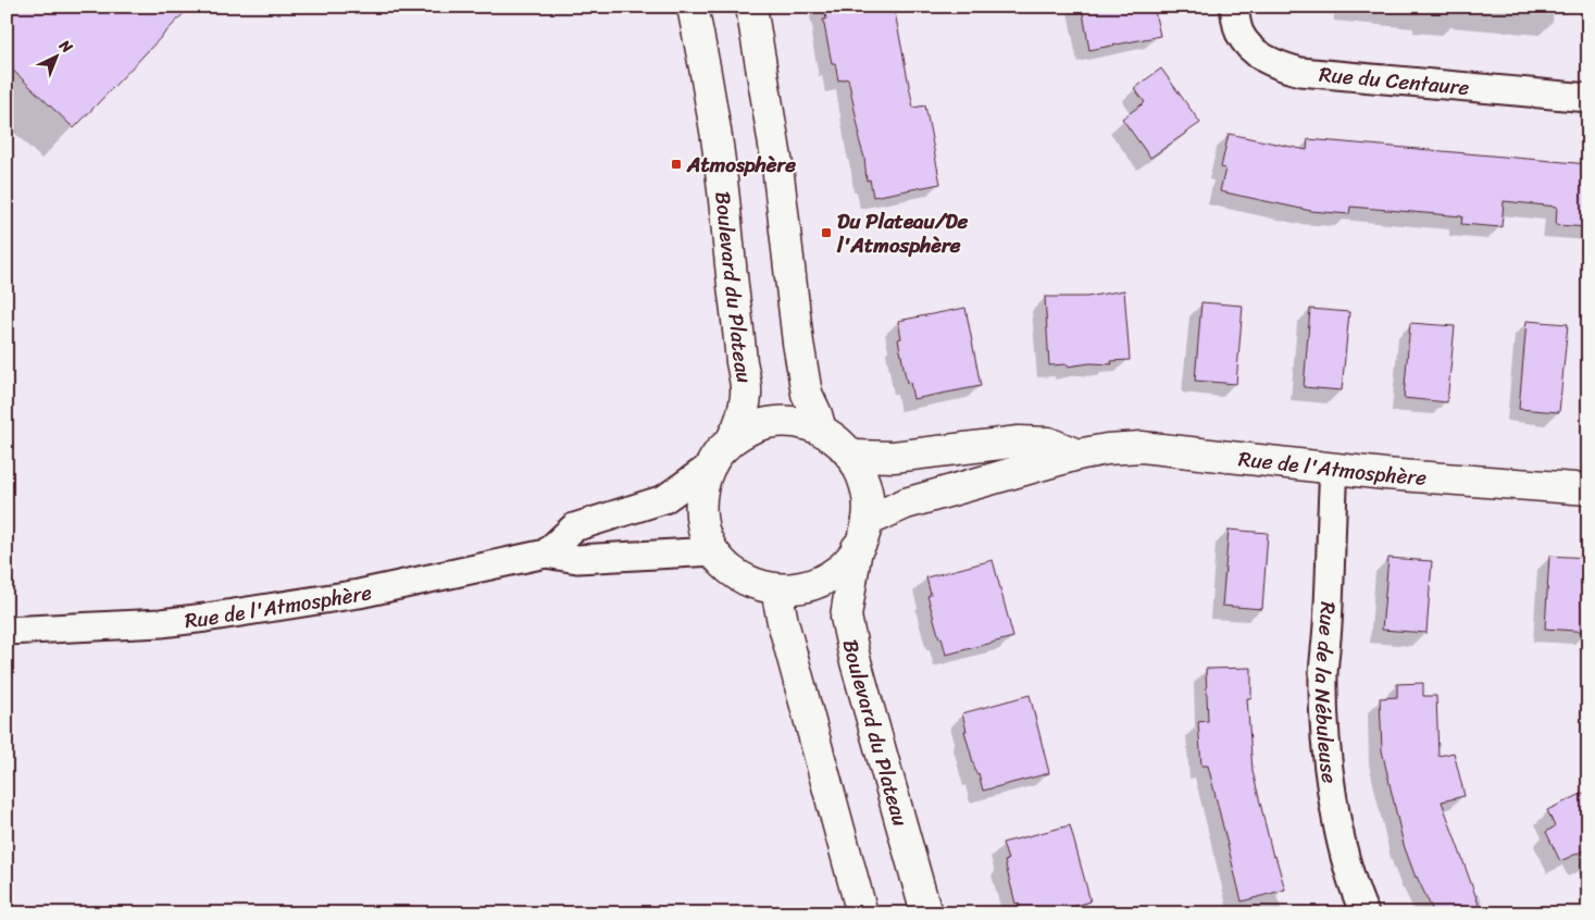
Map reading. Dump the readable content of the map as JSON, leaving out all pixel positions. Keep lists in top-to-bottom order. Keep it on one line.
{"streets":{"main road":["Boulevard du Plateau","Rue de l'Atmosphère"],"street":["Rue du Centaure","Rue de la Nébuleuse"]},"crossings":[["Boulevard du Plateau","Rue de l'Atmosphère"],["Rue de l'Atmosphère","Rue de la Nébuleuse"]],"places":{"transit":["Atmosphère","Du Plateau/De l'Atmosphère"]},"north":"top right"}
